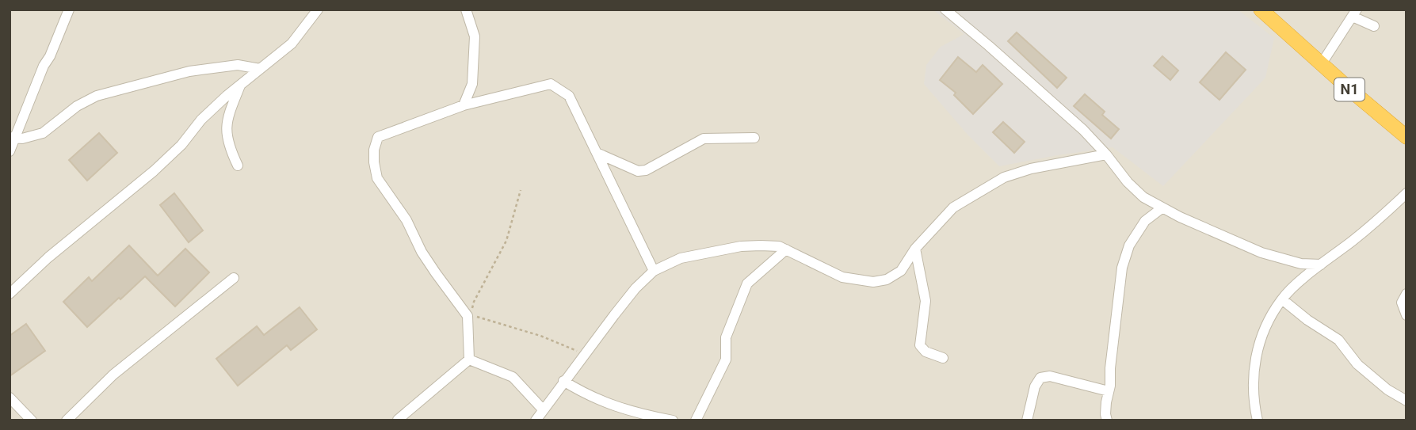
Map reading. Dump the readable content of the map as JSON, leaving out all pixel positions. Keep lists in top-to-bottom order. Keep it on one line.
{"streets":{"highway":["N1"]}}
